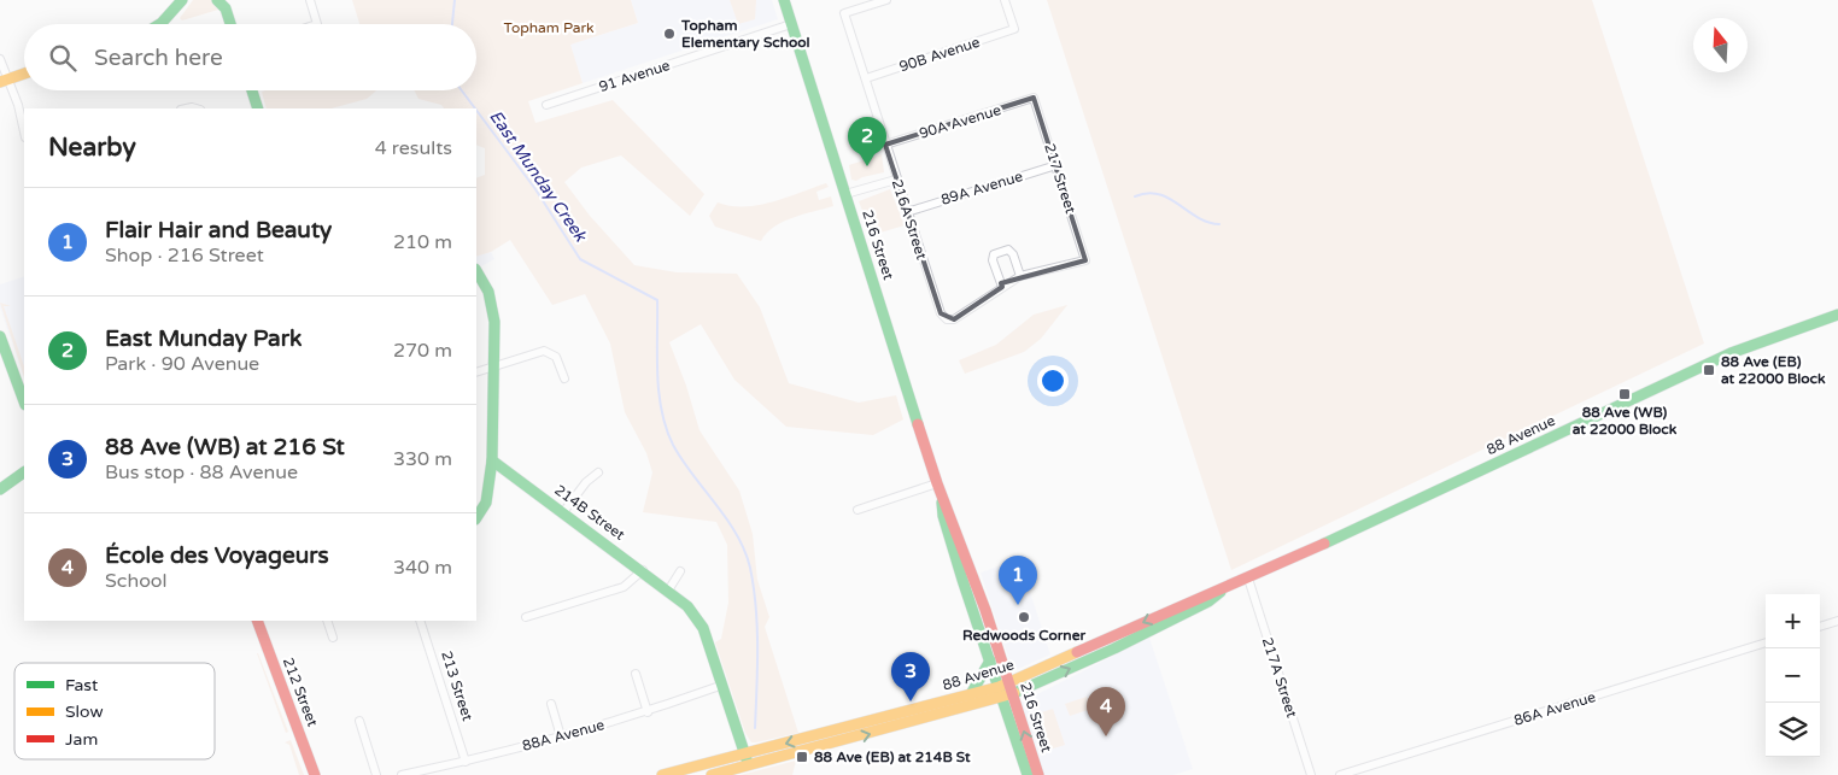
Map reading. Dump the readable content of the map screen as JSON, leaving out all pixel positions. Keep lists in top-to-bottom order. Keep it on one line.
{"streets":{"main road":["216 Street","88 Avenue","214B Street","212 Street"],"street":["90B Avenue","91 Avenue","90A Avenue","217 Street","89A Avenue","216A Street","217A Street","213 Street","86A Avenue","88A Avenue"]},"crossings":[["90B Avenue","216A Street"],["91 Avenue","216 Street"],["90A Avenue","217 Street"],["90A Avenue","216A Street"],["217 Street","89A Avenue"],["89A Avenue","216A Street"],["216 Street","88 Avenue"],["88 Avenue","214B Street"],["88 Avenue","217A Street"],["214B Street","88A Avenue"],["213 Street","88A Avenue"]],"water":["East Munday Creek"],"parks":["Topham Park"],"places":{"other":["Topham Elementary School","Redwoods Corner"],"transit":["88 Ave (EB) at 22000 Block","88 Ave (WB) at 22000 Block","88 Ave (EB) at 214B St"]},"legend":["Fast","Slow","Jam"],"north":"top","page":{"search":"Search here","heading":["Nearby","4 results"],"pins":["2","1","3","4"],"list":[{"mark":"1","name":"Flair Hair and Beauty","note":"Shop · 216 Street","value":"210 m"},{"mark":"2","name":"East Munday Park","note":"Park · 90 Avenue","value":"270 m"},{"mark":"3","name":"88 Ave (WB) at 216 St","note":"Bus stop · 88 Avenue","value":"330 m"},{"mark":"4","name":"École des Voyageurs","note":"School","value":"340 m"}],"map_buttons":["+","−"]}}
